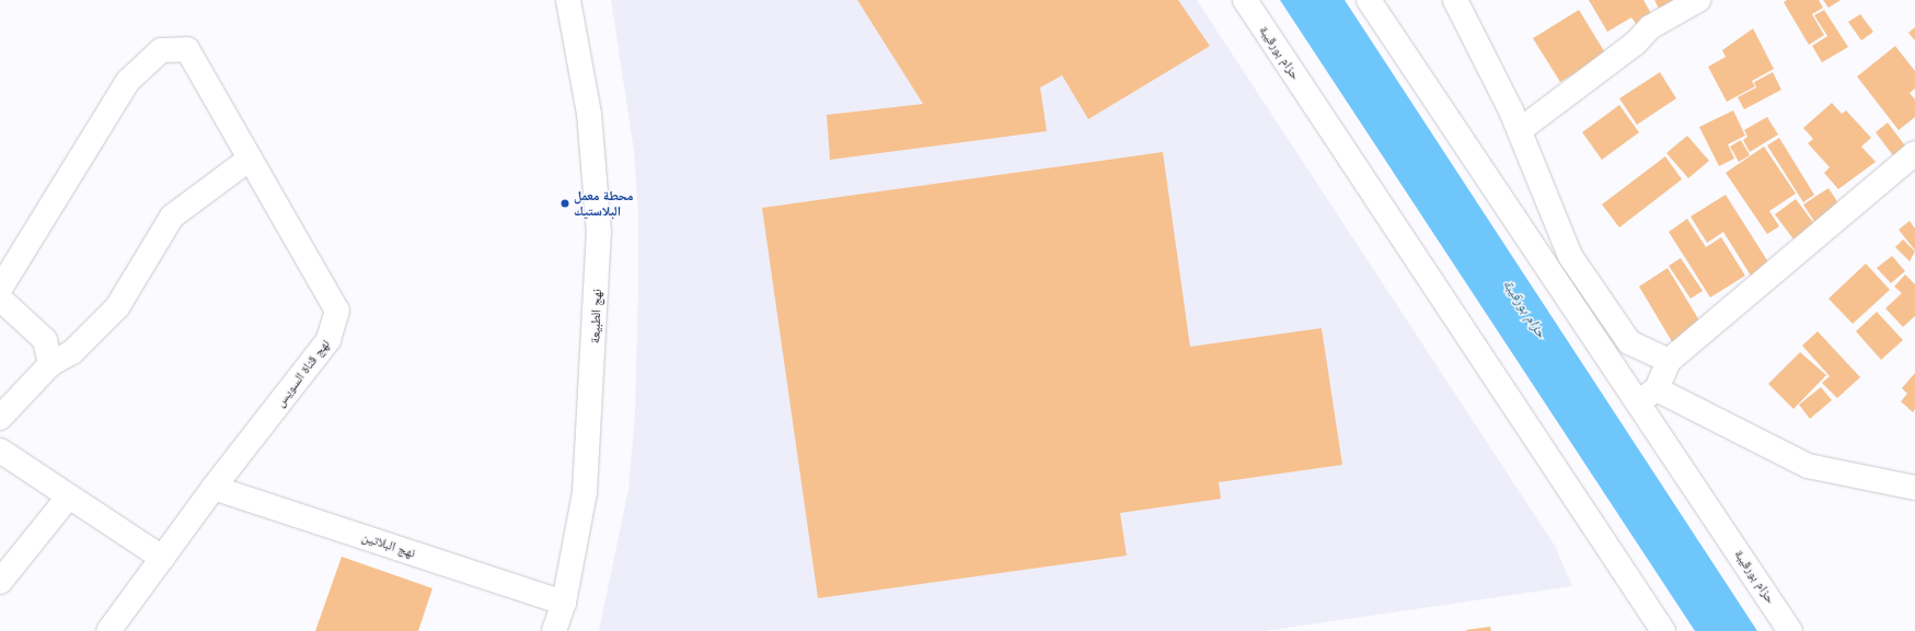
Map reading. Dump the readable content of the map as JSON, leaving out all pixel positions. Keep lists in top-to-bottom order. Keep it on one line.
{"streets":{"main road":["حزام بورقيبة","نهج الطبيعة","نهج قناة السويس","نهج البلاتين"]},"crossings":[["نهج الطبيعة","نهج البلاتين"],["نهج قناة السويس","نهج البلاتين"]],"water":["حزام بورقيبة"],"places":["محطة معمل البلاستيك"]}
